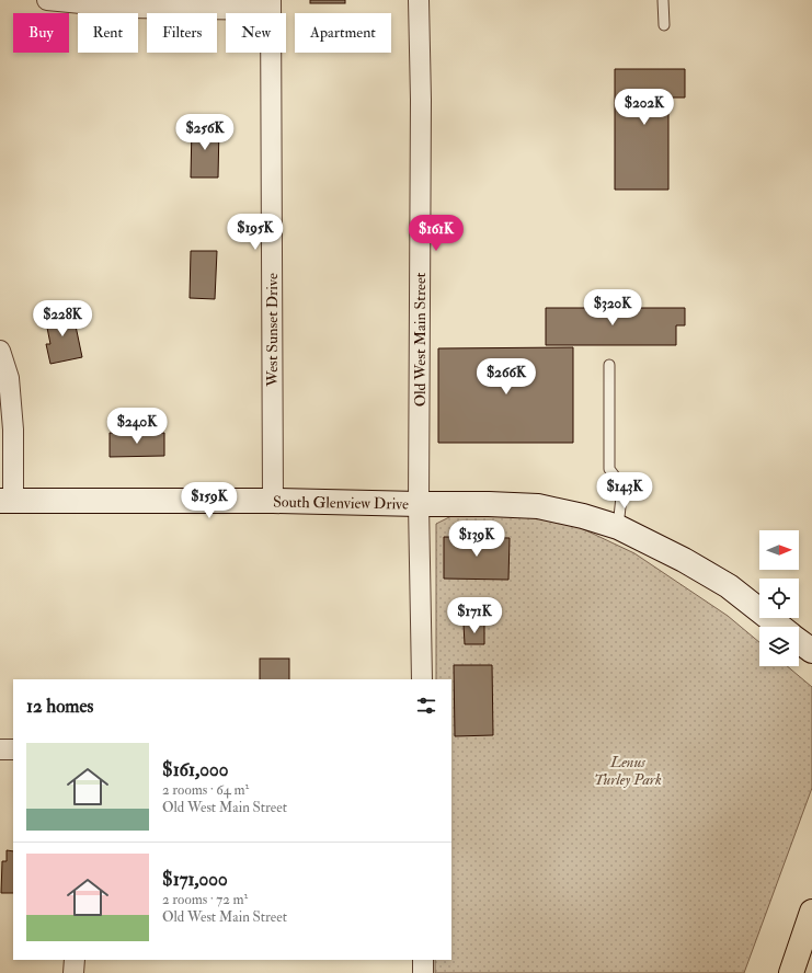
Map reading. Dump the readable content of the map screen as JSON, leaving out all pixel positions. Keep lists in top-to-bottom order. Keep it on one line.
{"streets":{"street":["West Sunset Drive","Old West Main Street","South Glenview Drive"]},"crossings":[["West Sunset Drive","South Glenview Drive"],["Old West Main Street","South Glenview Drive"]],"parks":["Lenus Turley Park"],"north":"right","page":{"chip":["Buy","Rent","Filters","New","Apartment"],"price":["$202K","$256K","$195K","$161K","$320K","$228K","$266K","$240K","$143K","$159K","$139K","$171K"],"heading":"12 homes","list":[{"name":"$161,000","note":"2 rooms · 64 m² · Old West Main Street"},{"name":"$171,000","note":"2 rooms · 72 m² · Old West Main Street"}]}}
